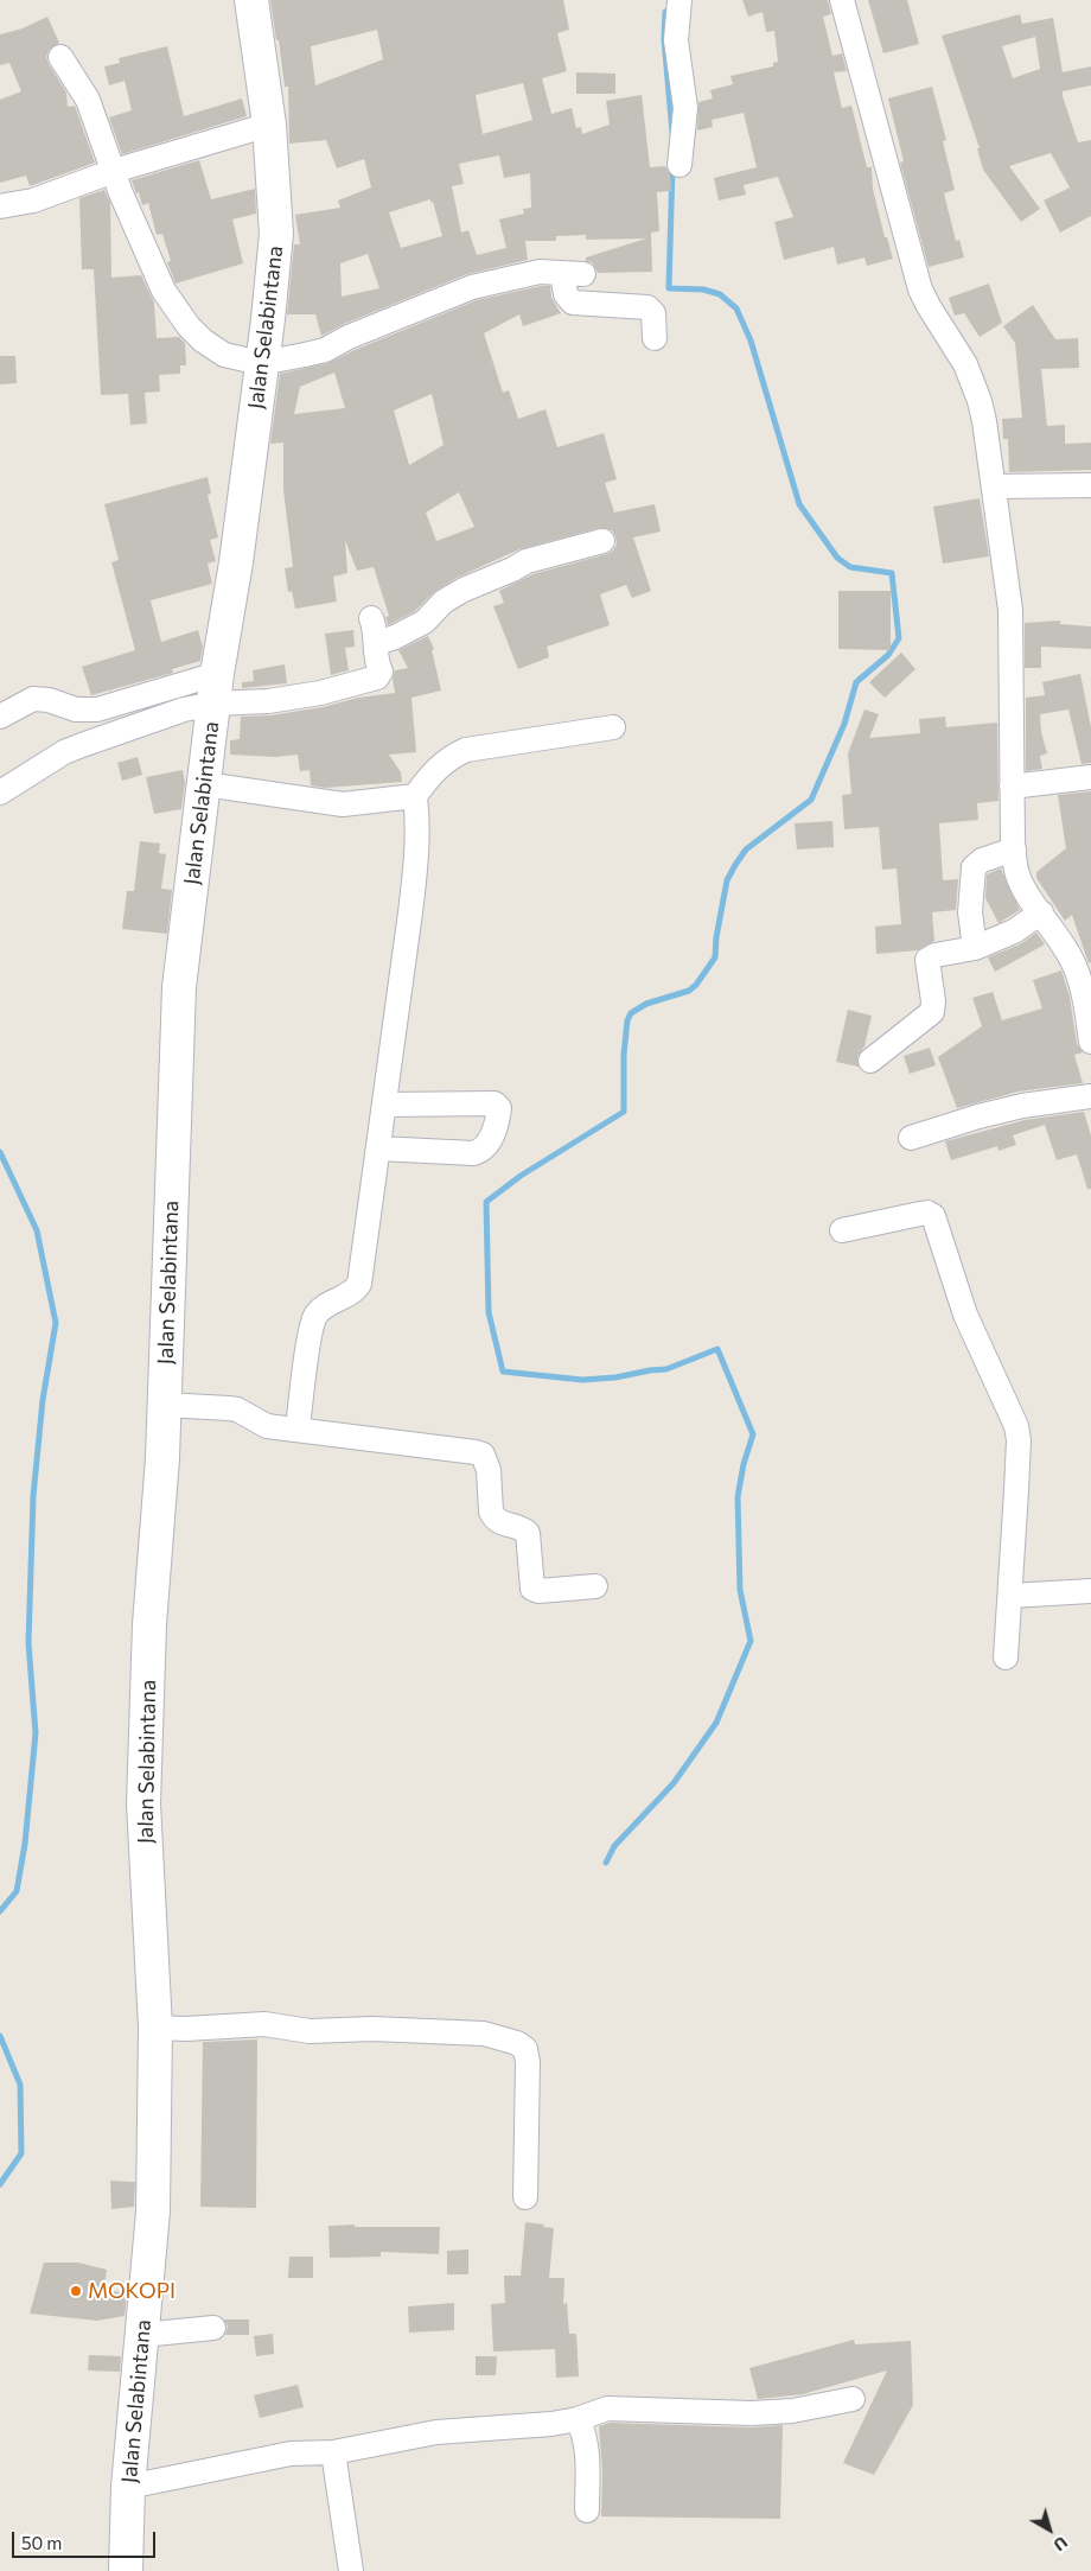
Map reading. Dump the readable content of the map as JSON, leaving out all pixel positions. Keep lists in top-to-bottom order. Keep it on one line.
{"streets":{"street":["Jalan Selabintana"]},"places":["MOKOPI"],"scale_bar":"50 m","north":"bottom right"}
